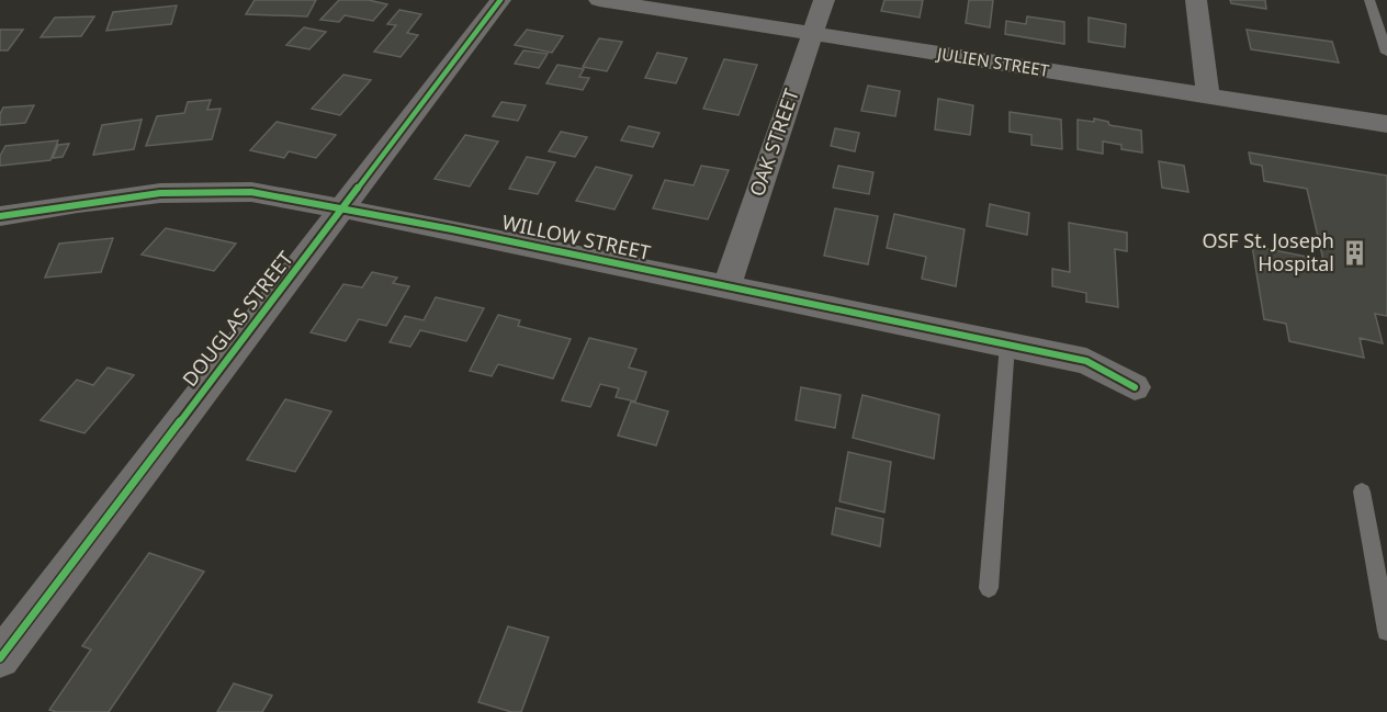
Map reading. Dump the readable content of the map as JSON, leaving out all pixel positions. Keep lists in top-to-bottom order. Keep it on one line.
{"streets":{"street":["JULIEN STREET","OAK STREET","WILLOW STREET","DOUGLAS STREET"]},"crossings":[["JULIEN STREET","OAK STREET"],["OAK STREET","WILLOW STREET"],["WILLOW STREET","DOUGLAS STREET"]],"places":{"building":["OSF St. Joseph Hospital"]}}
